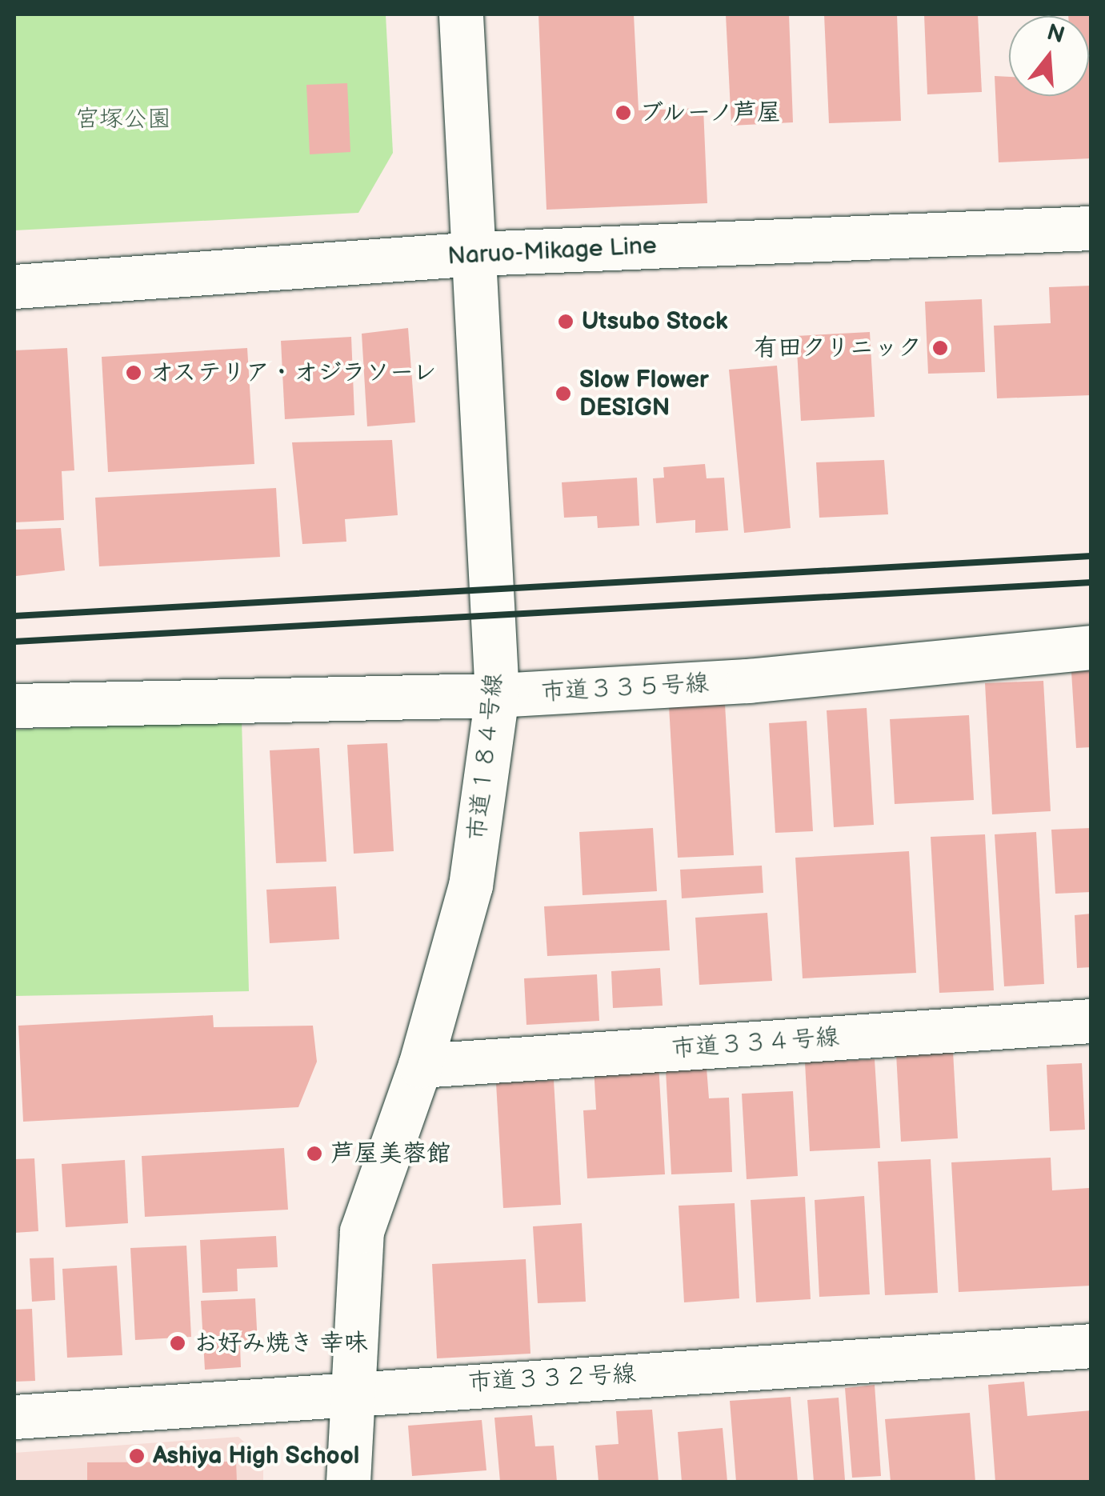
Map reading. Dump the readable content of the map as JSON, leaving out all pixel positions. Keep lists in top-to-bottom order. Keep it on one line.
{"streets":{"street":["Naruo-Mikage Line","市道３３５号線","市道１８４号線","市道３３４号線","市道３３２号線"]},"crossings":[["Naruo-Mikage Line","市道１８４号線"],["市道３３５号線","市道１８４号線"],["市道１８４号線","市道３３４号線"],["市道１８４号線","市道３３２号線"]],"parks":["宮塚公園"],"places":["ブルーノ芦屋","Utsubo Stock","有田クリニック","オステリア・オジラソーレ","Slow Flower DESIGN","芦屋美蓉館","お好み焼き 幸味","Ashiya High School"],"north":"top"}
